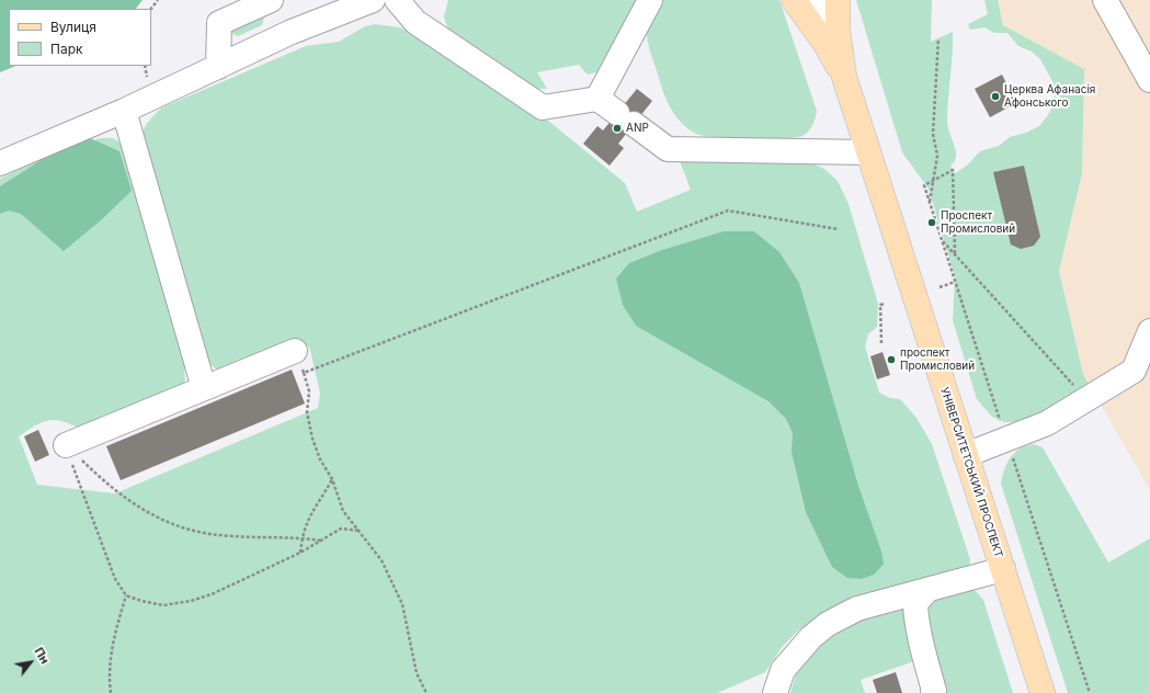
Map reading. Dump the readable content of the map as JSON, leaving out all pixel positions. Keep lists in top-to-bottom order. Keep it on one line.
{"streets":{"main road":["УНІВЕРСИТЕТСЬКИЙ ПРОСПЕКТ"]},"places":["Церква Афанасія Афонського","ANP","Проспект Промисловий","проспект Промисловий"],"legend":["Вулиця","Парк"],"north":"top right"}
